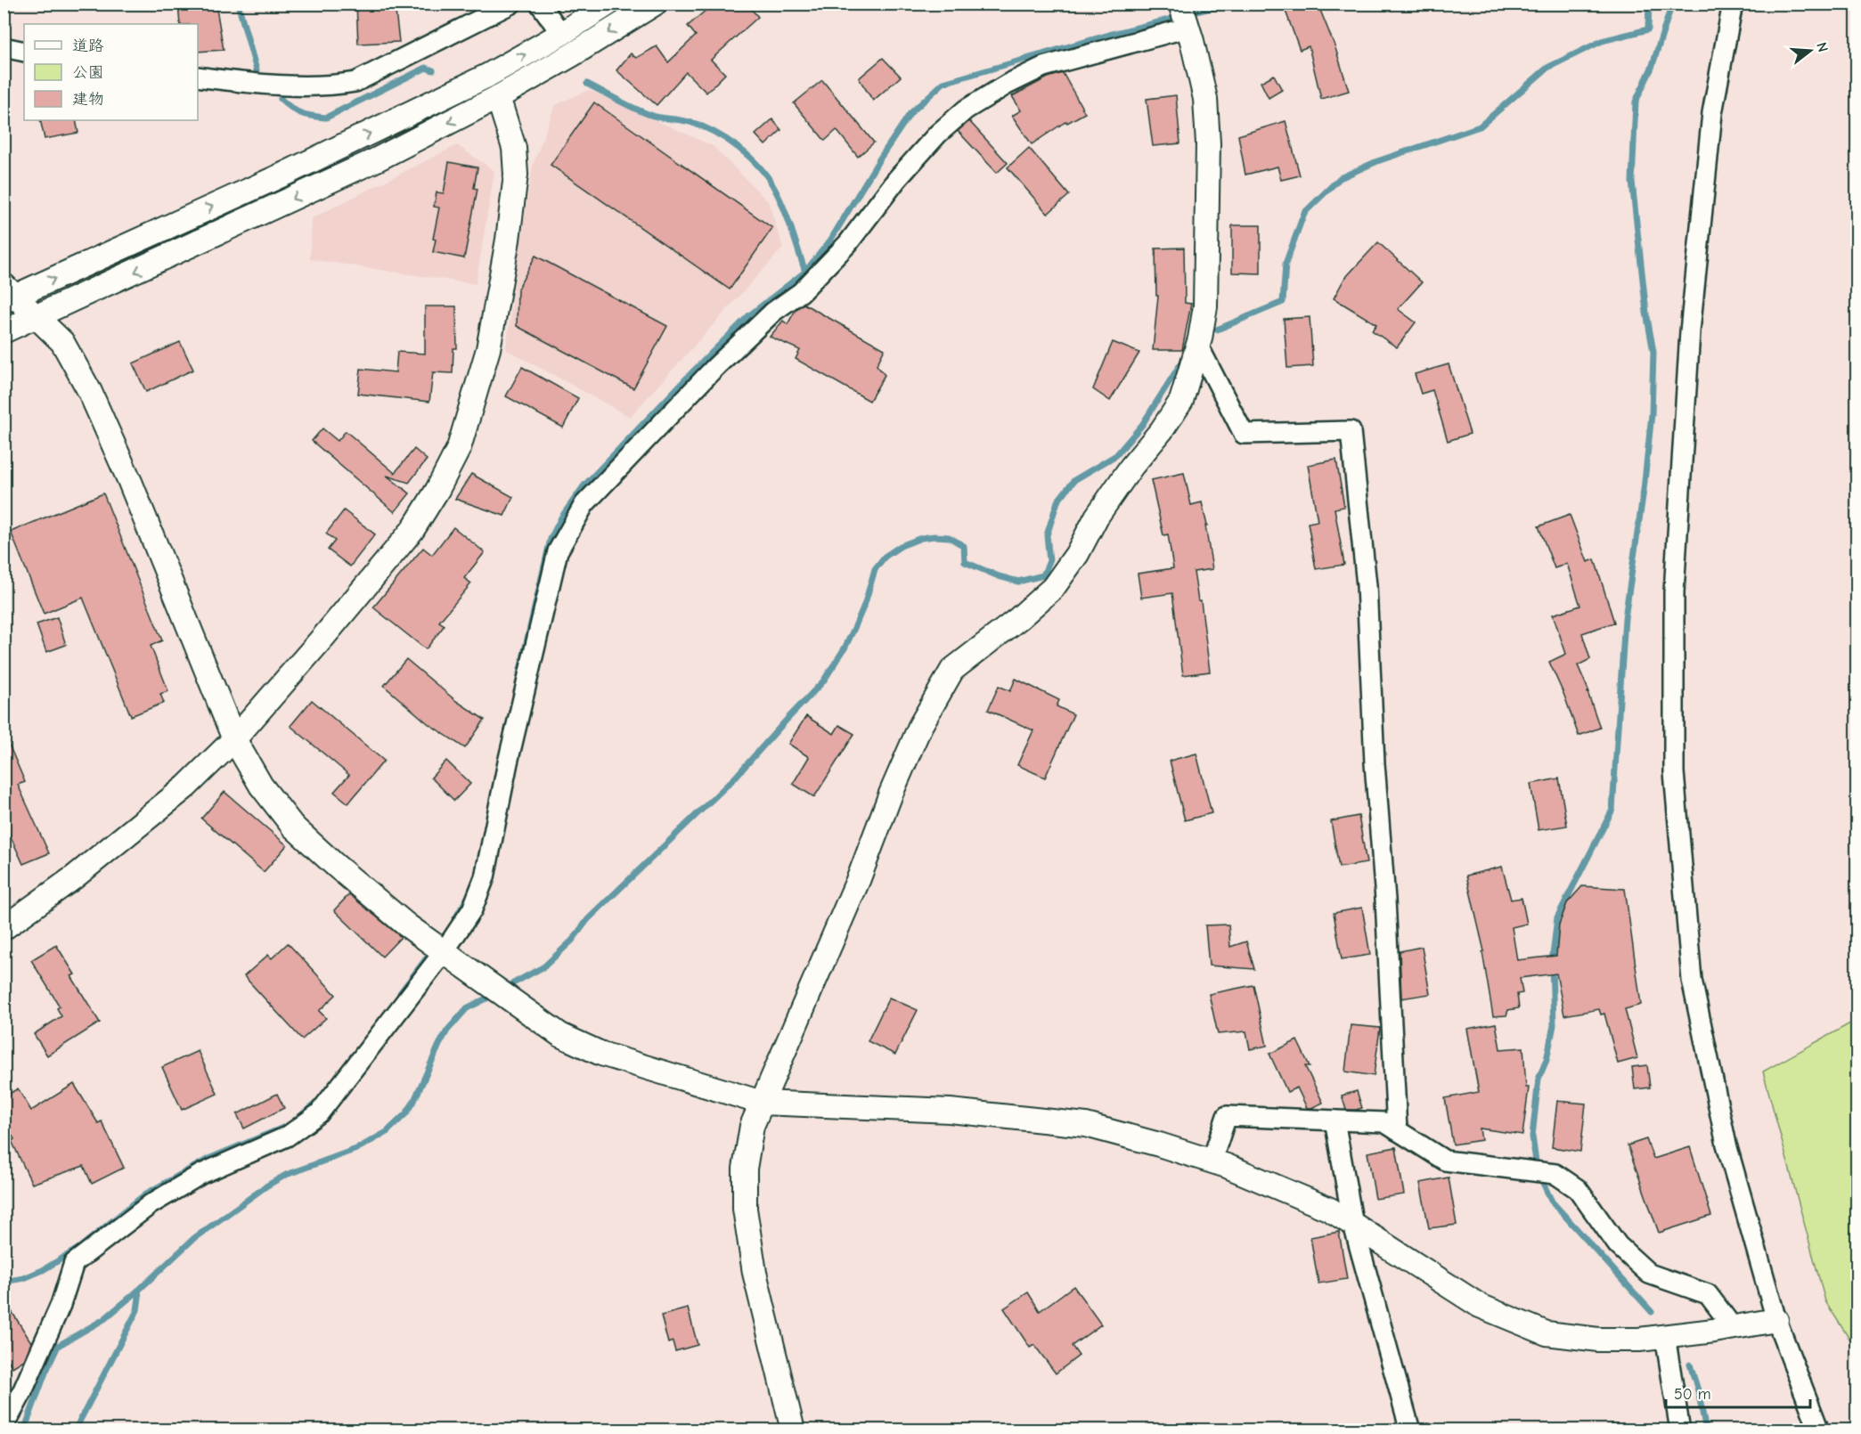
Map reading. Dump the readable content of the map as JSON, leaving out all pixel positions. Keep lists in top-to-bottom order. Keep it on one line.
{"legend":["道路","公園","建物"],"scale_bar":"50 m","north":"right"}
